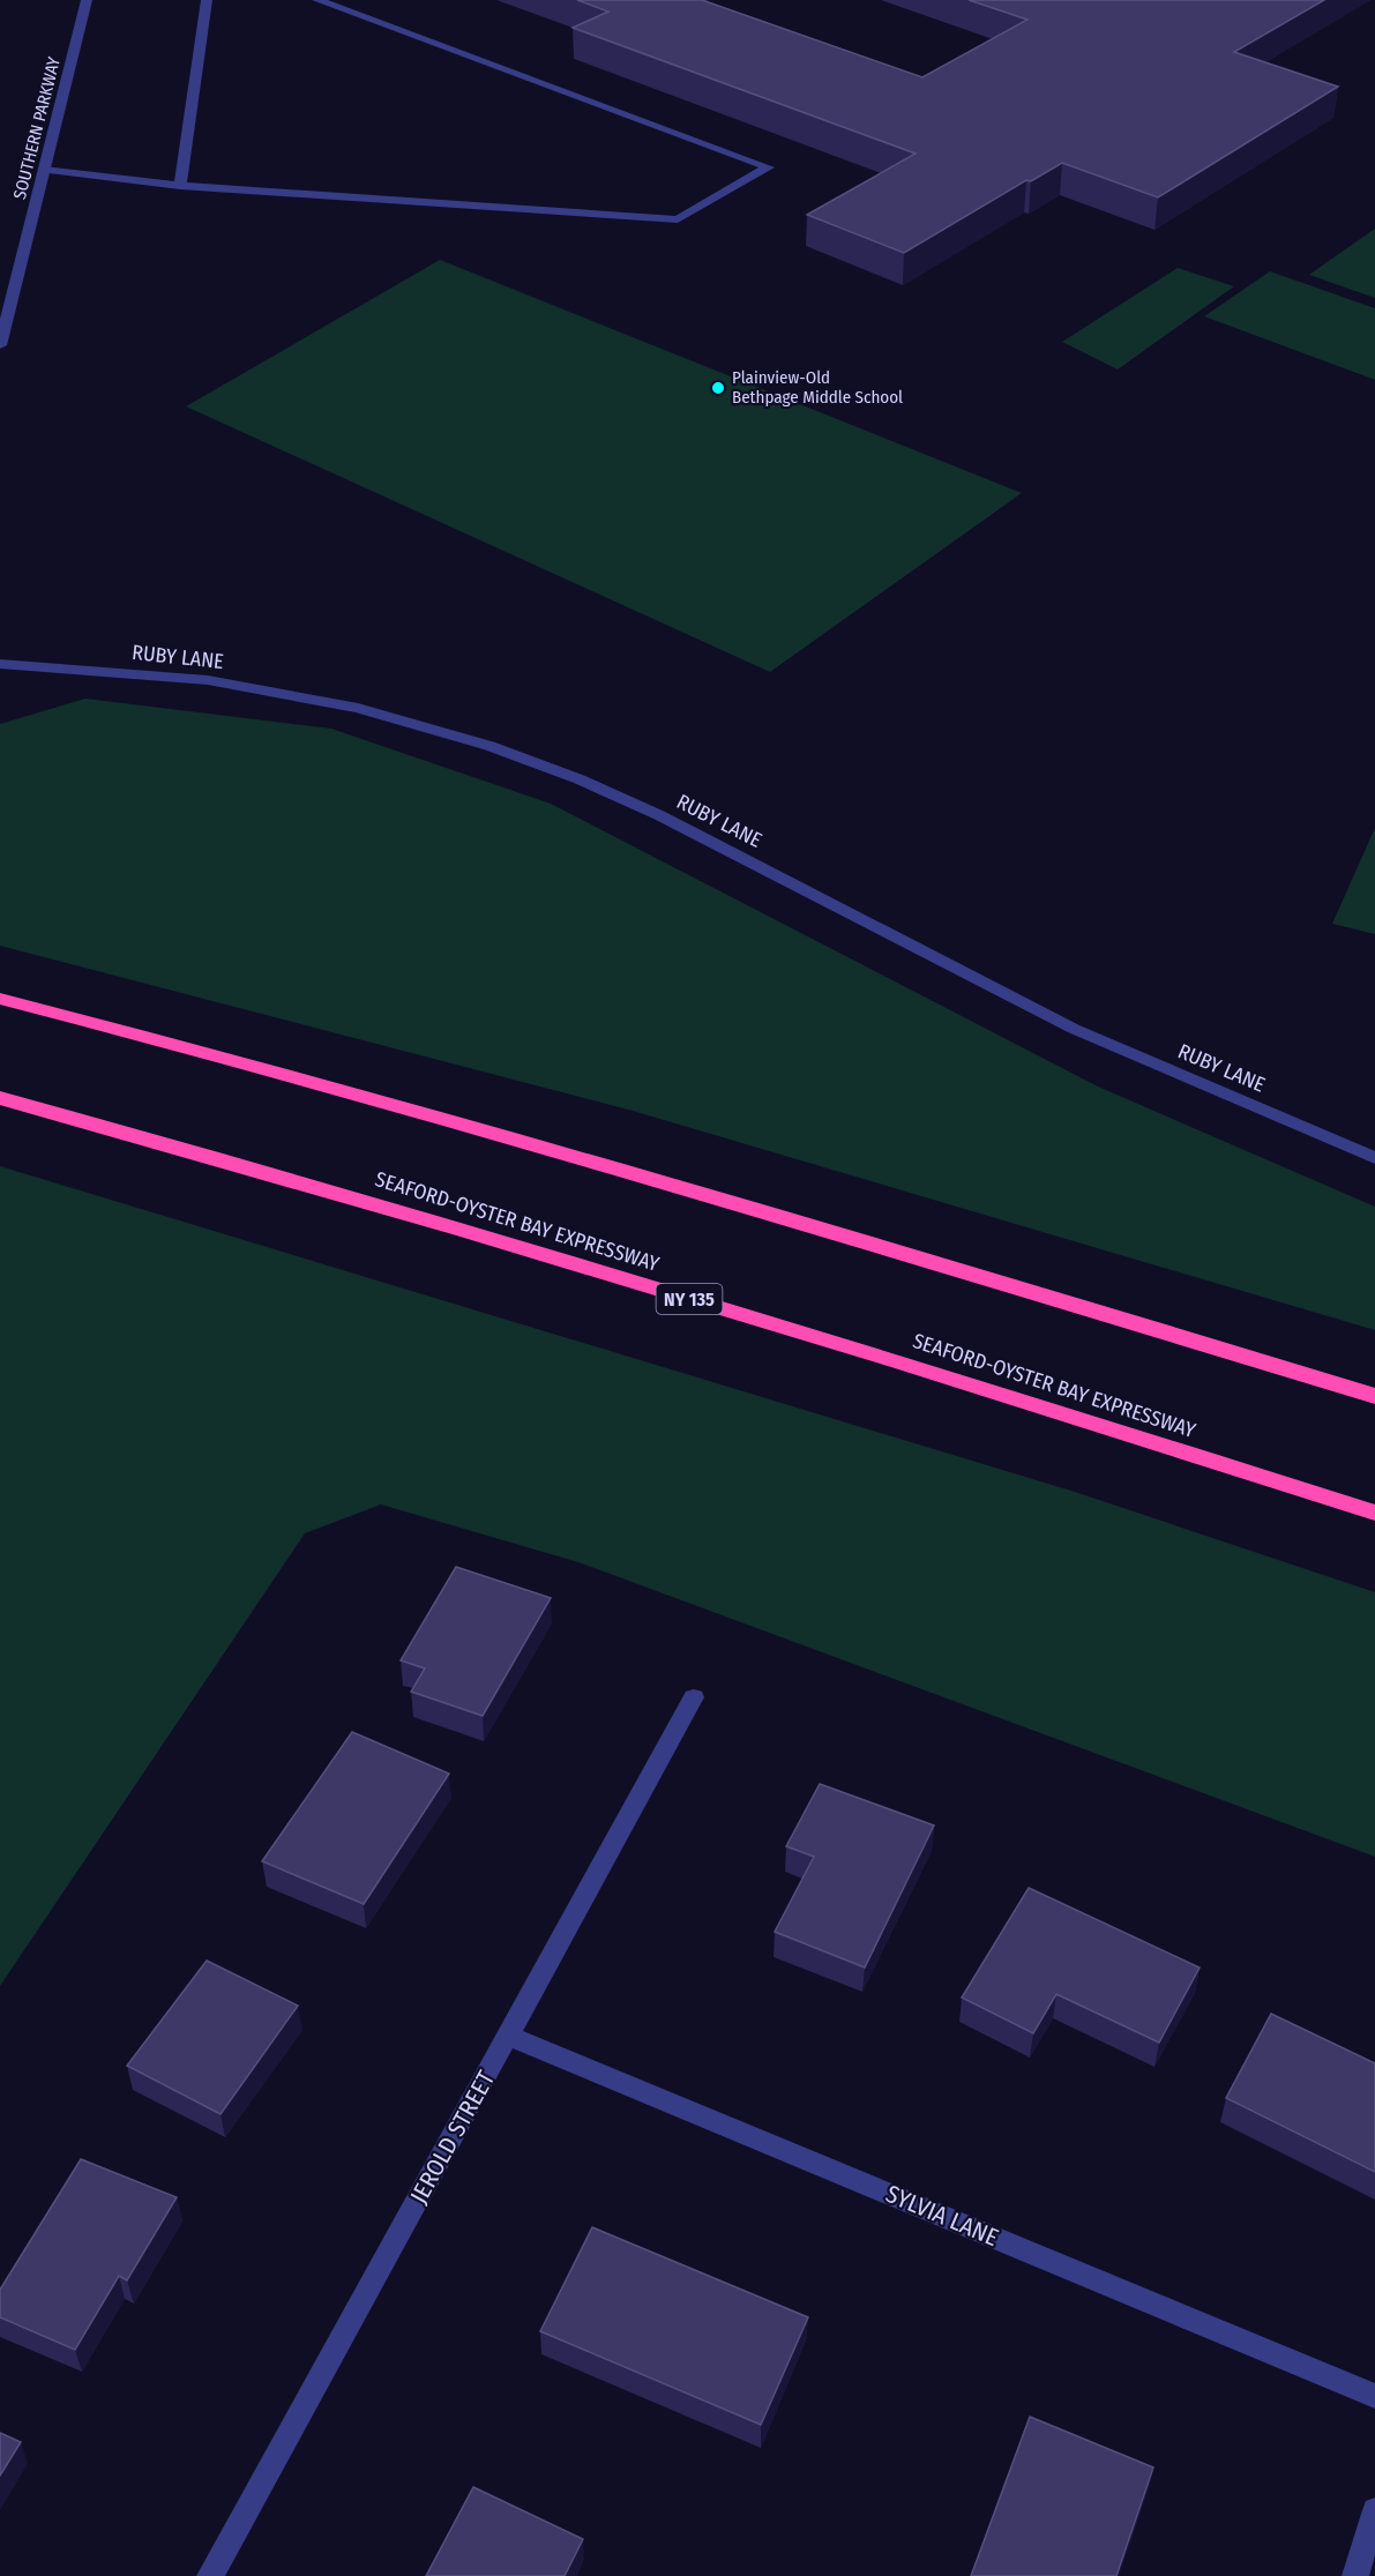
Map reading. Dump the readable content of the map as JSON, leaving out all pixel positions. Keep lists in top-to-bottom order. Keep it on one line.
{"streets":{"highway":["SEAFORD-OYSTER BAY EXPRESSWAY","NY 135"],"street":["SOUTHERN PARKWAY","RUBY LANE","JEROLD STREET","SYLVIA LANE"]},"crossings":[["JEROLD STREET","SYLVIA LANE"]],"places":["Plainview-Old Bethpage Middle School"]}
